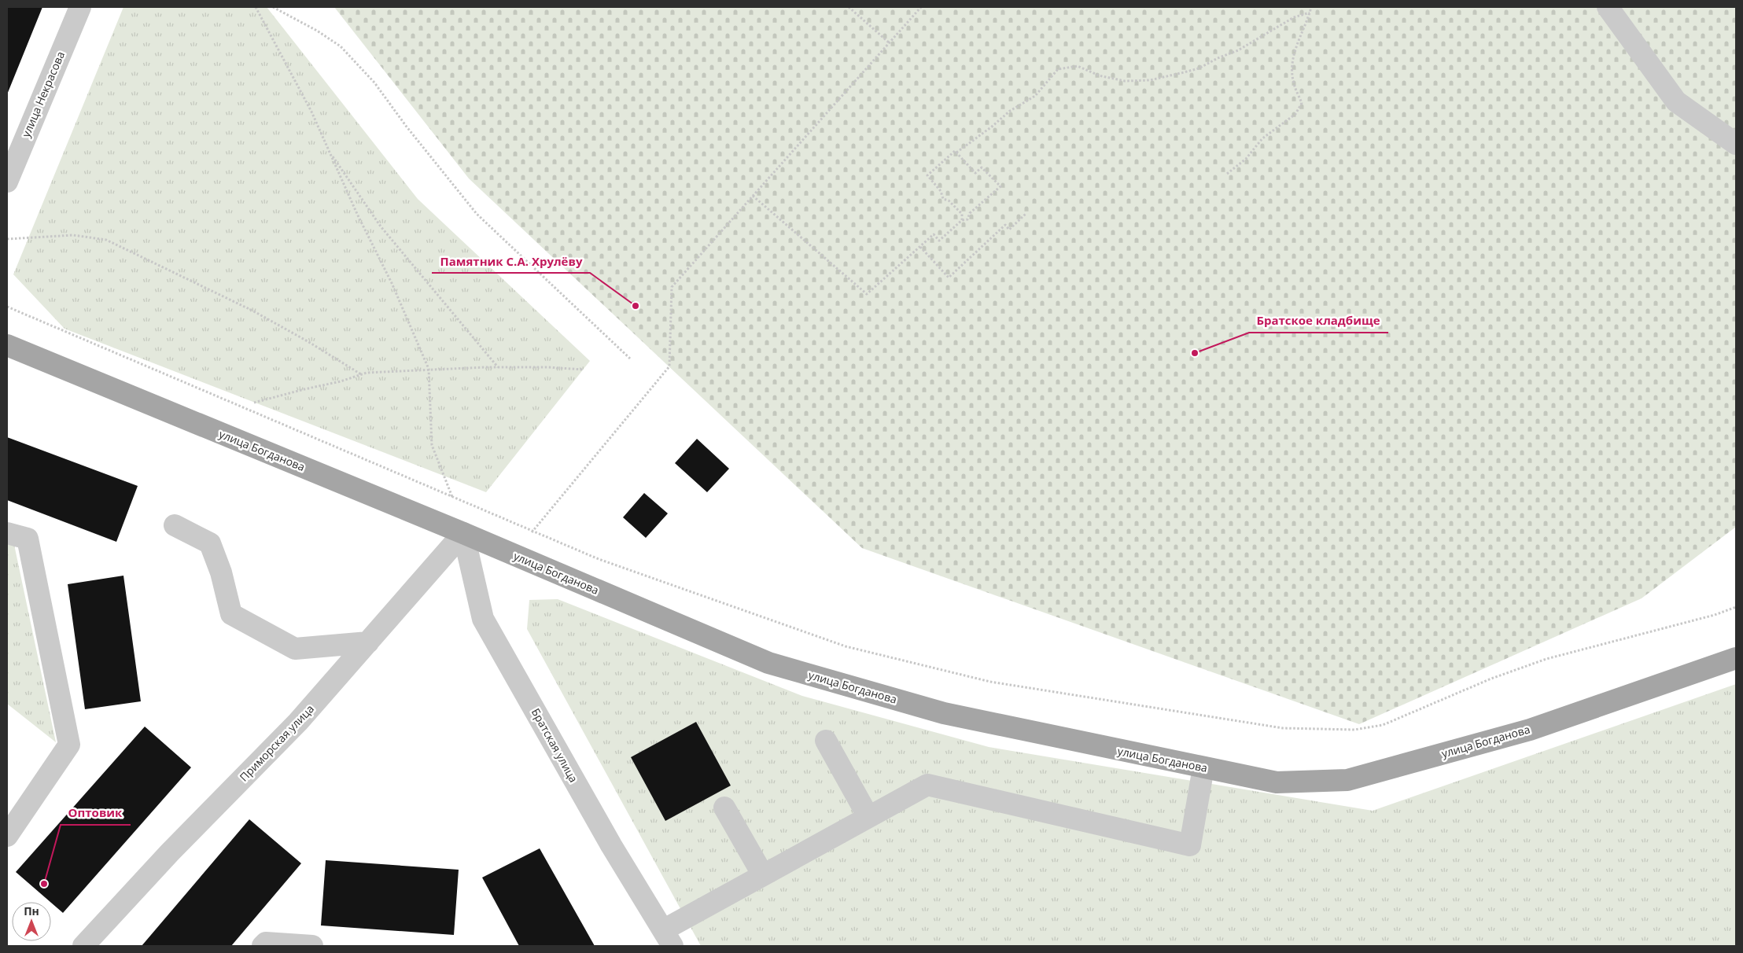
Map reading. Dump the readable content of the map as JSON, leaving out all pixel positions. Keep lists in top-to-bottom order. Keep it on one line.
{"streets":{"main road":["улица Богданова"],"street":["улица Некрасова","Приморская улица","Братская улица"]},"crossings":[["улица Богданова","Приморская улица"],["улица Богданова","Братская улица"],["Приморская улица","Братская улица"]],"places":["Памятник С.А. Хрулёву","Братское кладбище","Оптовик"],"north":"top"}
